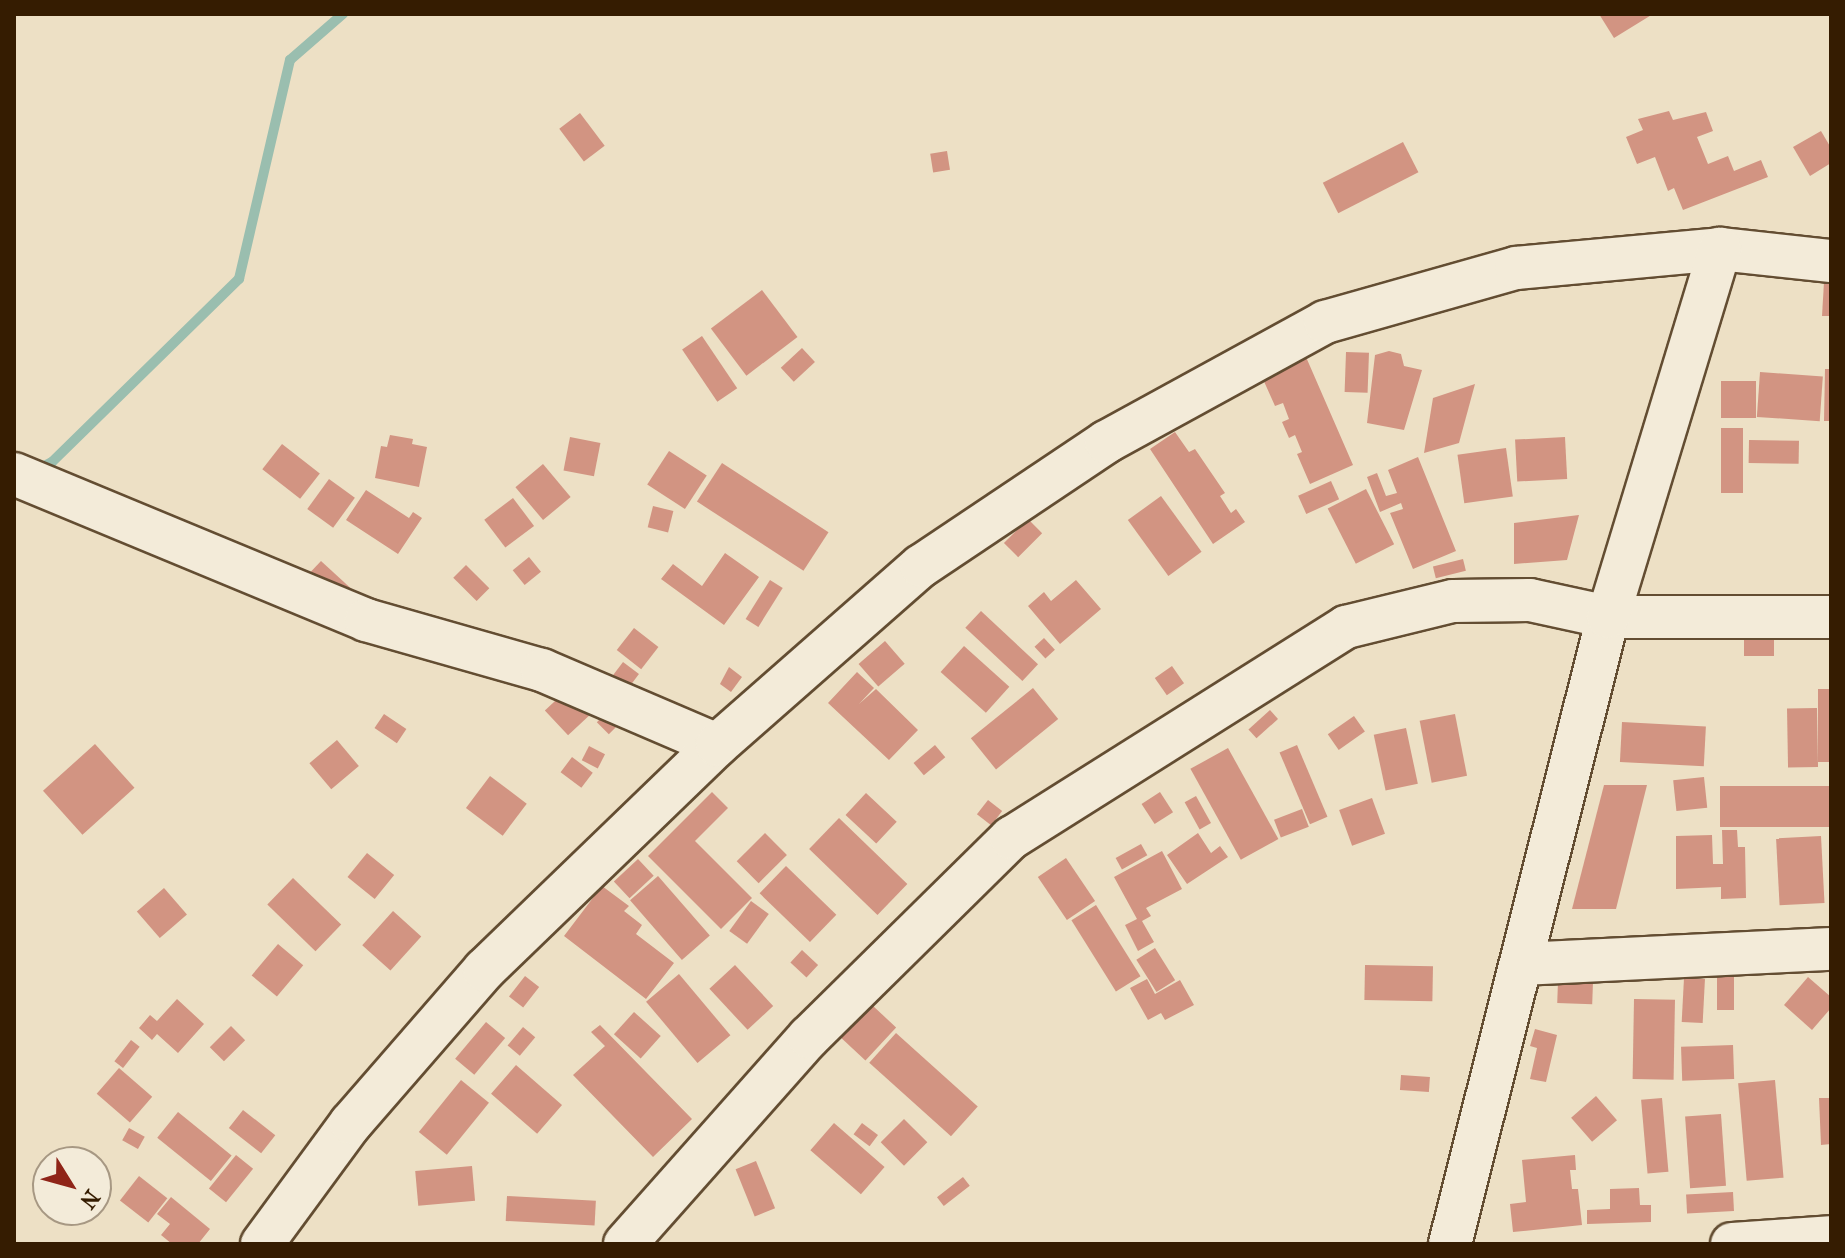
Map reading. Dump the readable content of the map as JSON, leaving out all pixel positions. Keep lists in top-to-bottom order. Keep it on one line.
{"north":"bottom right"}
